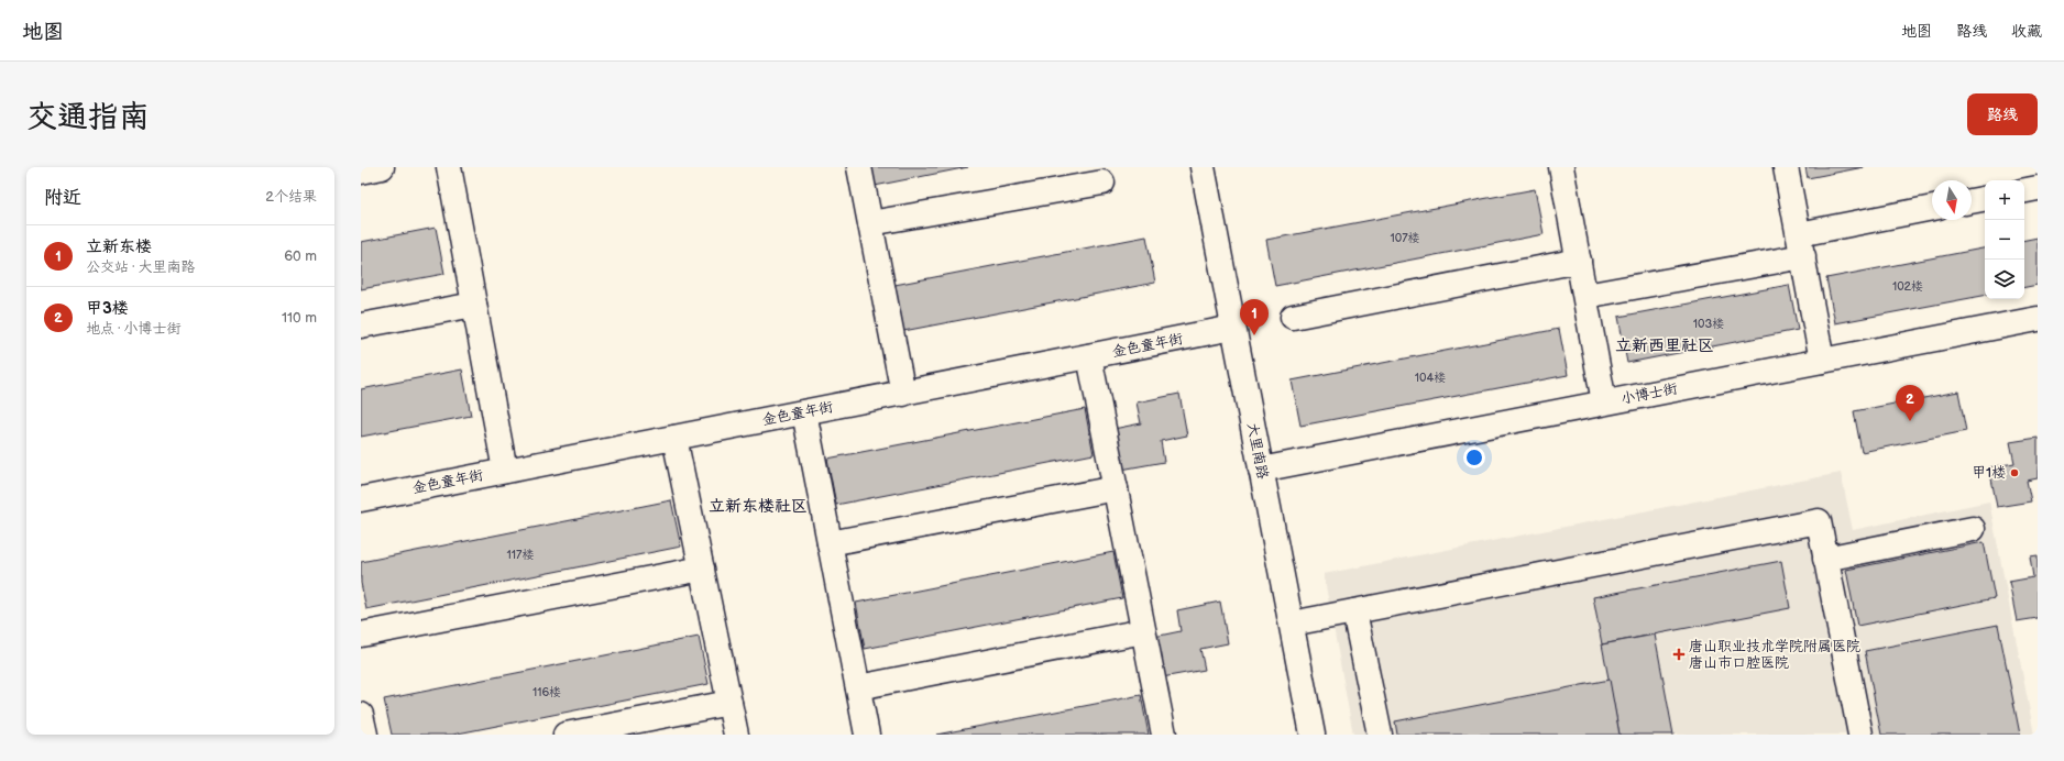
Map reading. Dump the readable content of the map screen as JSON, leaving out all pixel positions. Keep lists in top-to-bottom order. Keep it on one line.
{"streets":{"street":["金色童年街","小博士街","大里南路"]},"crossings":[["金色童年街","大里南路"],["小博士街","大里南路"]],"districts":["立新西里社区","立新东楼社区"],"places":{"other":["甲1楼"],"health":["唐山职业技术学院附属医院 唐山市口腔医院"]},"house_numbers":["107楼","102楼","103楼","104楼","117楼","116楼"],"north":"bottom","page":{"header":"地图","nav":["地图","路线","收藏"],"buttons":"路线","title":"交通指南","heading":["附近","2个结果"],"map_buttons":["+","−"],"list":[{"mark":"1","name":"立新东楼","note":"公交站 · 大里南路","value":"60 m"},{"mark":"2","name":"甲3楼","note":"地点 · 小博士街","value":"110 m"}],"pins":["1","2"]}}
